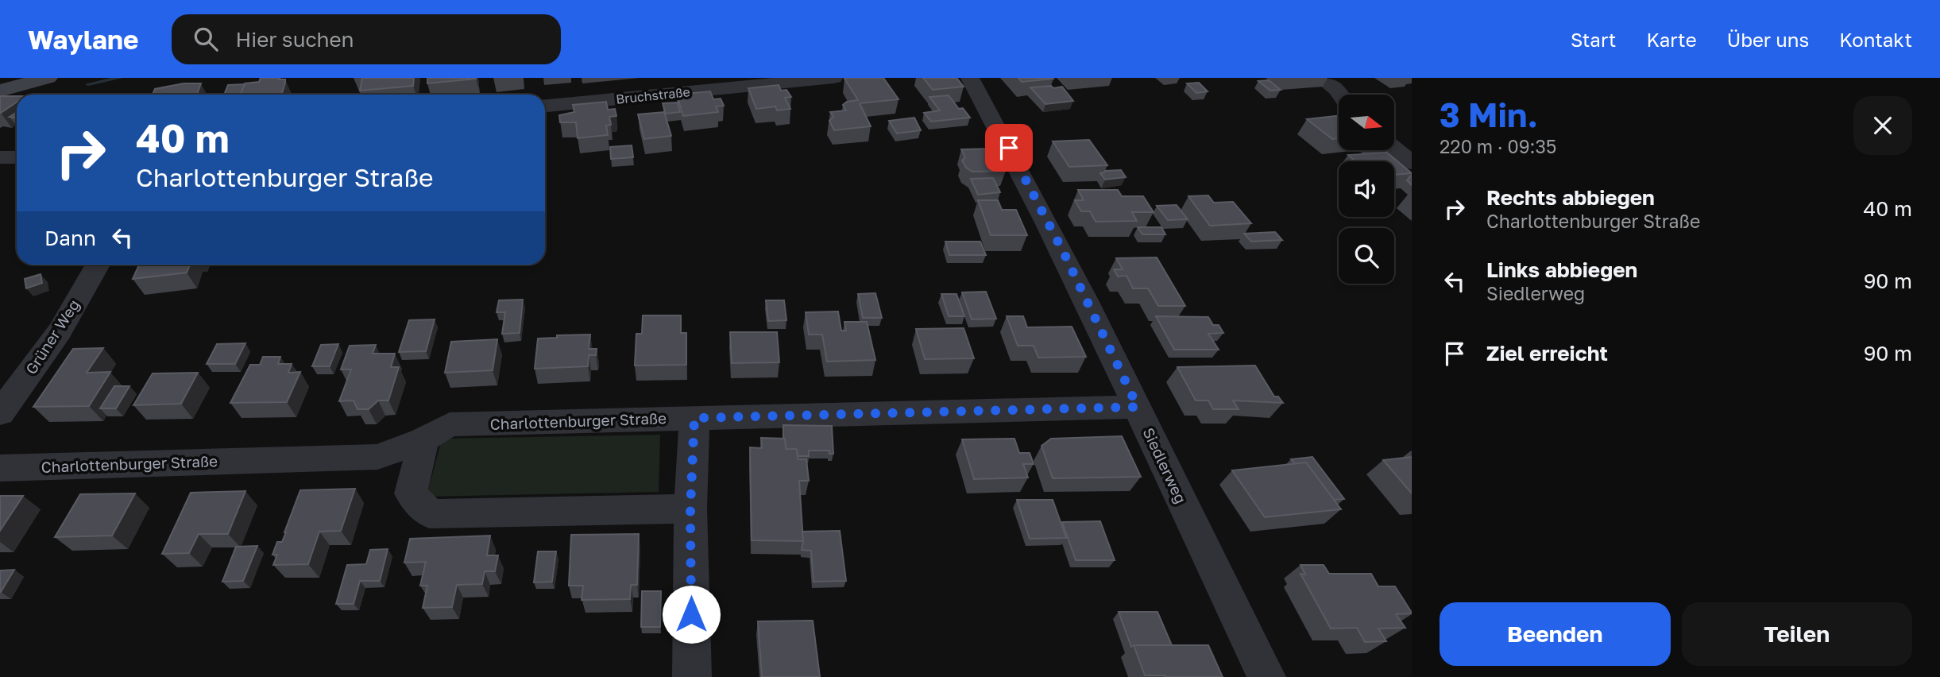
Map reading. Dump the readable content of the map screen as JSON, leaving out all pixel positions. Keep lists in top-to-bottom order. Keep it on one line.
{"streets":{"street":["Bruchstraße","Grüner Weg","Charlottenburger Straße","Siedlerweg"]},"crossings":[["Charlottenburger Straße","Siedlerweg"]],"north":"right","page":{"header":"Waylane","search":"Hier suchen","nav":["Start","Karte","Über uns","Kontakt"],"heading":["3 Min.","220 m · 09:35"],"turn":["40 m","Charlottenburger Straße"],"list":[{"name":"Rechts abbiegen","note":"Charlottenburger Straße","value":"40 m"},{"name":"Links abbiegen","note":"Siedlerweg","value":"90 m"},{"name":"Ziel erreicht","value":"90 m"}],"then":"Dann","buttons":["Beenden","Teilen"]}}
